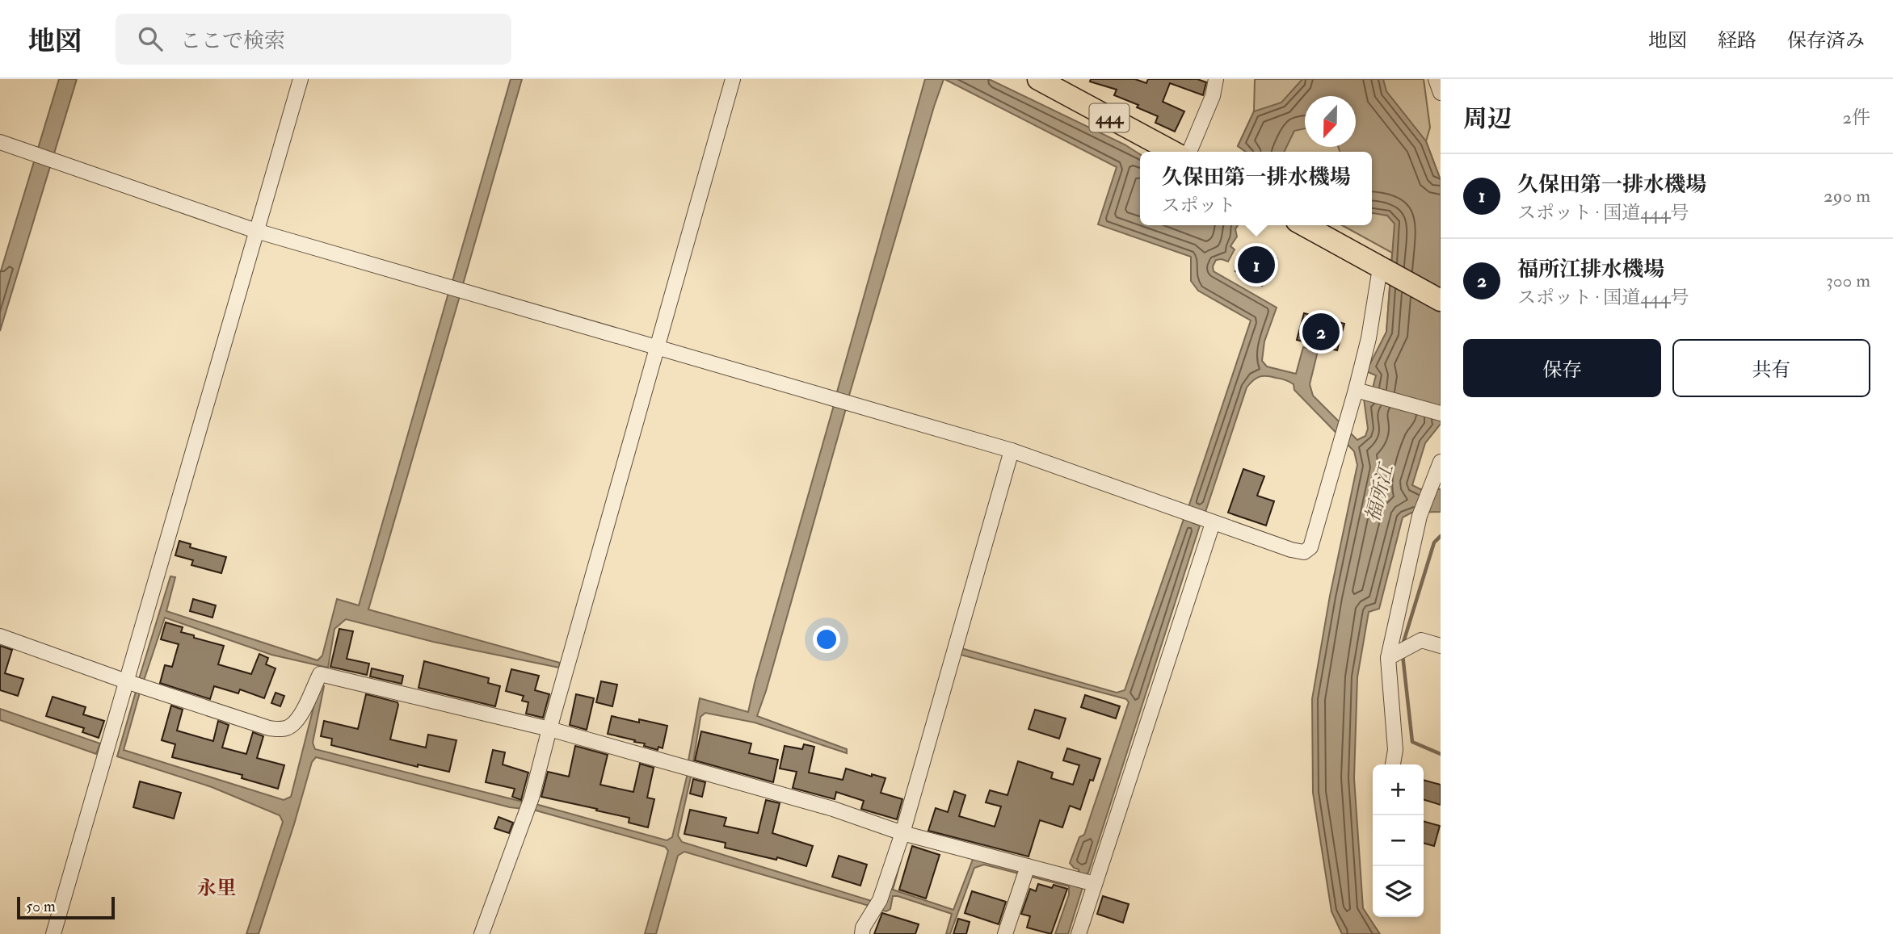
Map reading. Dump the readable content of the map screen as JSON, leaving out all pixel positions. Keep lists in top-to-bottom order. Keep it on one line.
{"streets":{"highway":["444"]},"districts":["永里"],"water":["福所江"],"scale_bar":"50 m","north":"bottom","page":{"header":"地図","search":"ここで検索","nav":["地図","経路","保存済み"],"heading":["周辺","2件"],"popup":["久保田第一排水機場","スポット"],"list":[{"mark":"1","name":"久保田第一排水機場","note":"スポット · 国道444号","value":"290 m"},{"mark":"2","name":"福所江排水機場","note":"スポット · 国道444号","value":"300 m"}],"pins":["1","2"],"buttons":["保存","共有"],"map_buttons":["+","−"],"scale":"50 m"}}
